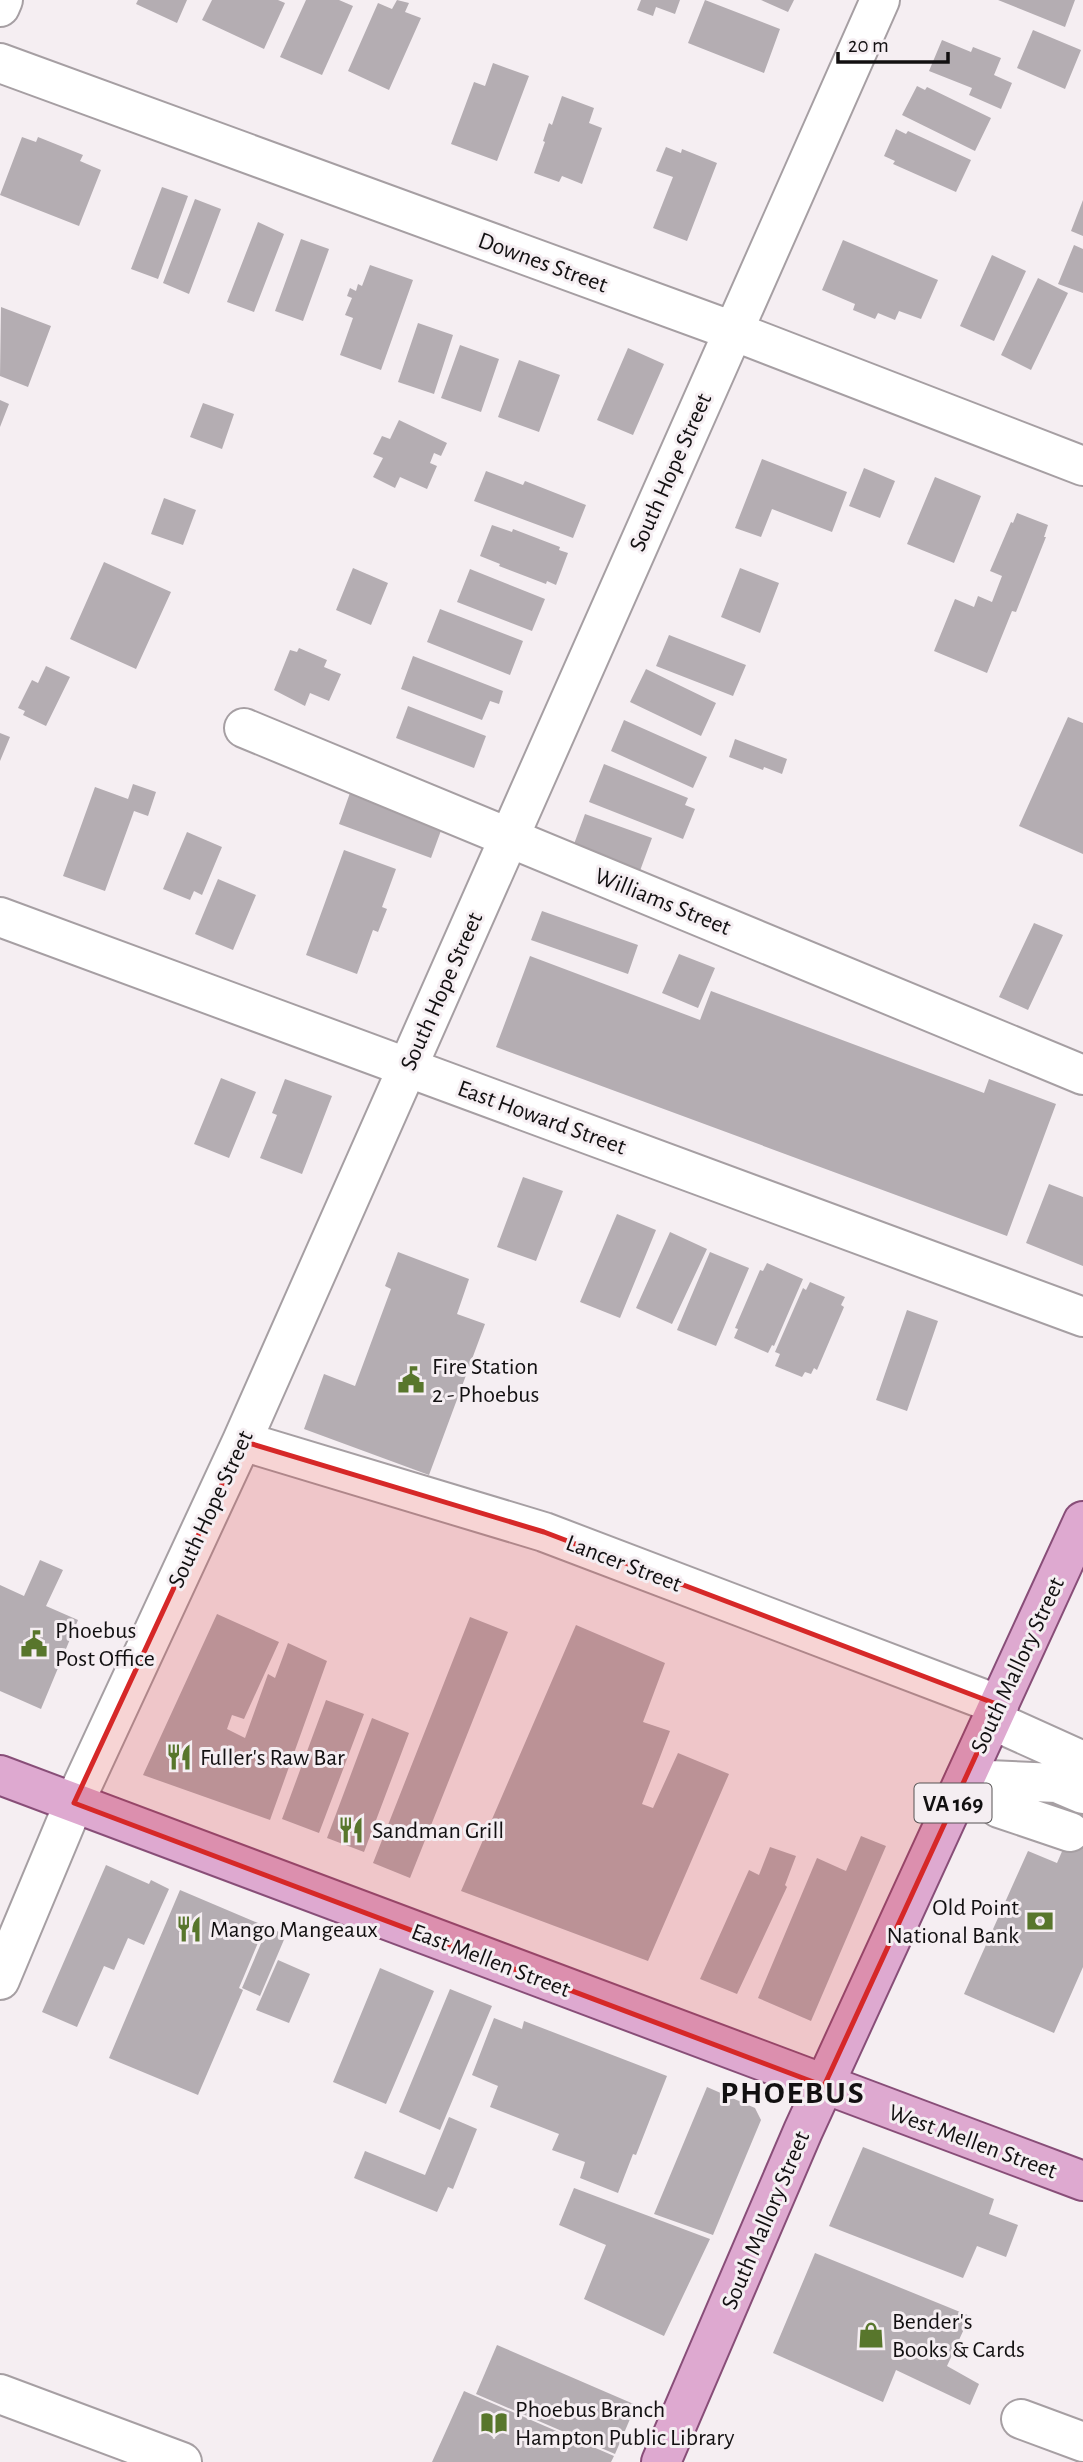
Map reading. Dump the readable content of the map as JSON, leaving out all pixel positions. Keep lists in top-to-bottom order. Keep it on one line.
{"streets":{"main road":["South Mallory Street","VA 169","East Mellen Street","West Mellen Street"],"street":["Downes Street","South Hope Street","Williams Street","East Howard Street","Lancer Street"]},"crossings":[["Downes Street","South Hope Street"],["South Hope Street","Williams Street"],["South Hope Street","East Howard Street"],["South Hope Street","Lancer Street"],["South Hope Street","East Mellen Street"],["Lancer Street","South Mallory Street"],["South Mallory Street","East Mellen Street"],["South Mallory Street","West Mellen Street"],["East Mellen Street","West Mellen Street"]],"districts":["PHOEBUS"],"places":{"public building":["Fire Station 2 - Phoebus","Phoebus Post Office"],"restaurant":["Fuller's Raw Bar","Sandman Grill","Mango Mangeaux"],"bank":["Old Point National Bank"],"shop":["Bender's Books & Cards"],"library":["Phoebus Branch Hampton Public Library"]},"scale_bar":"20 m"}
